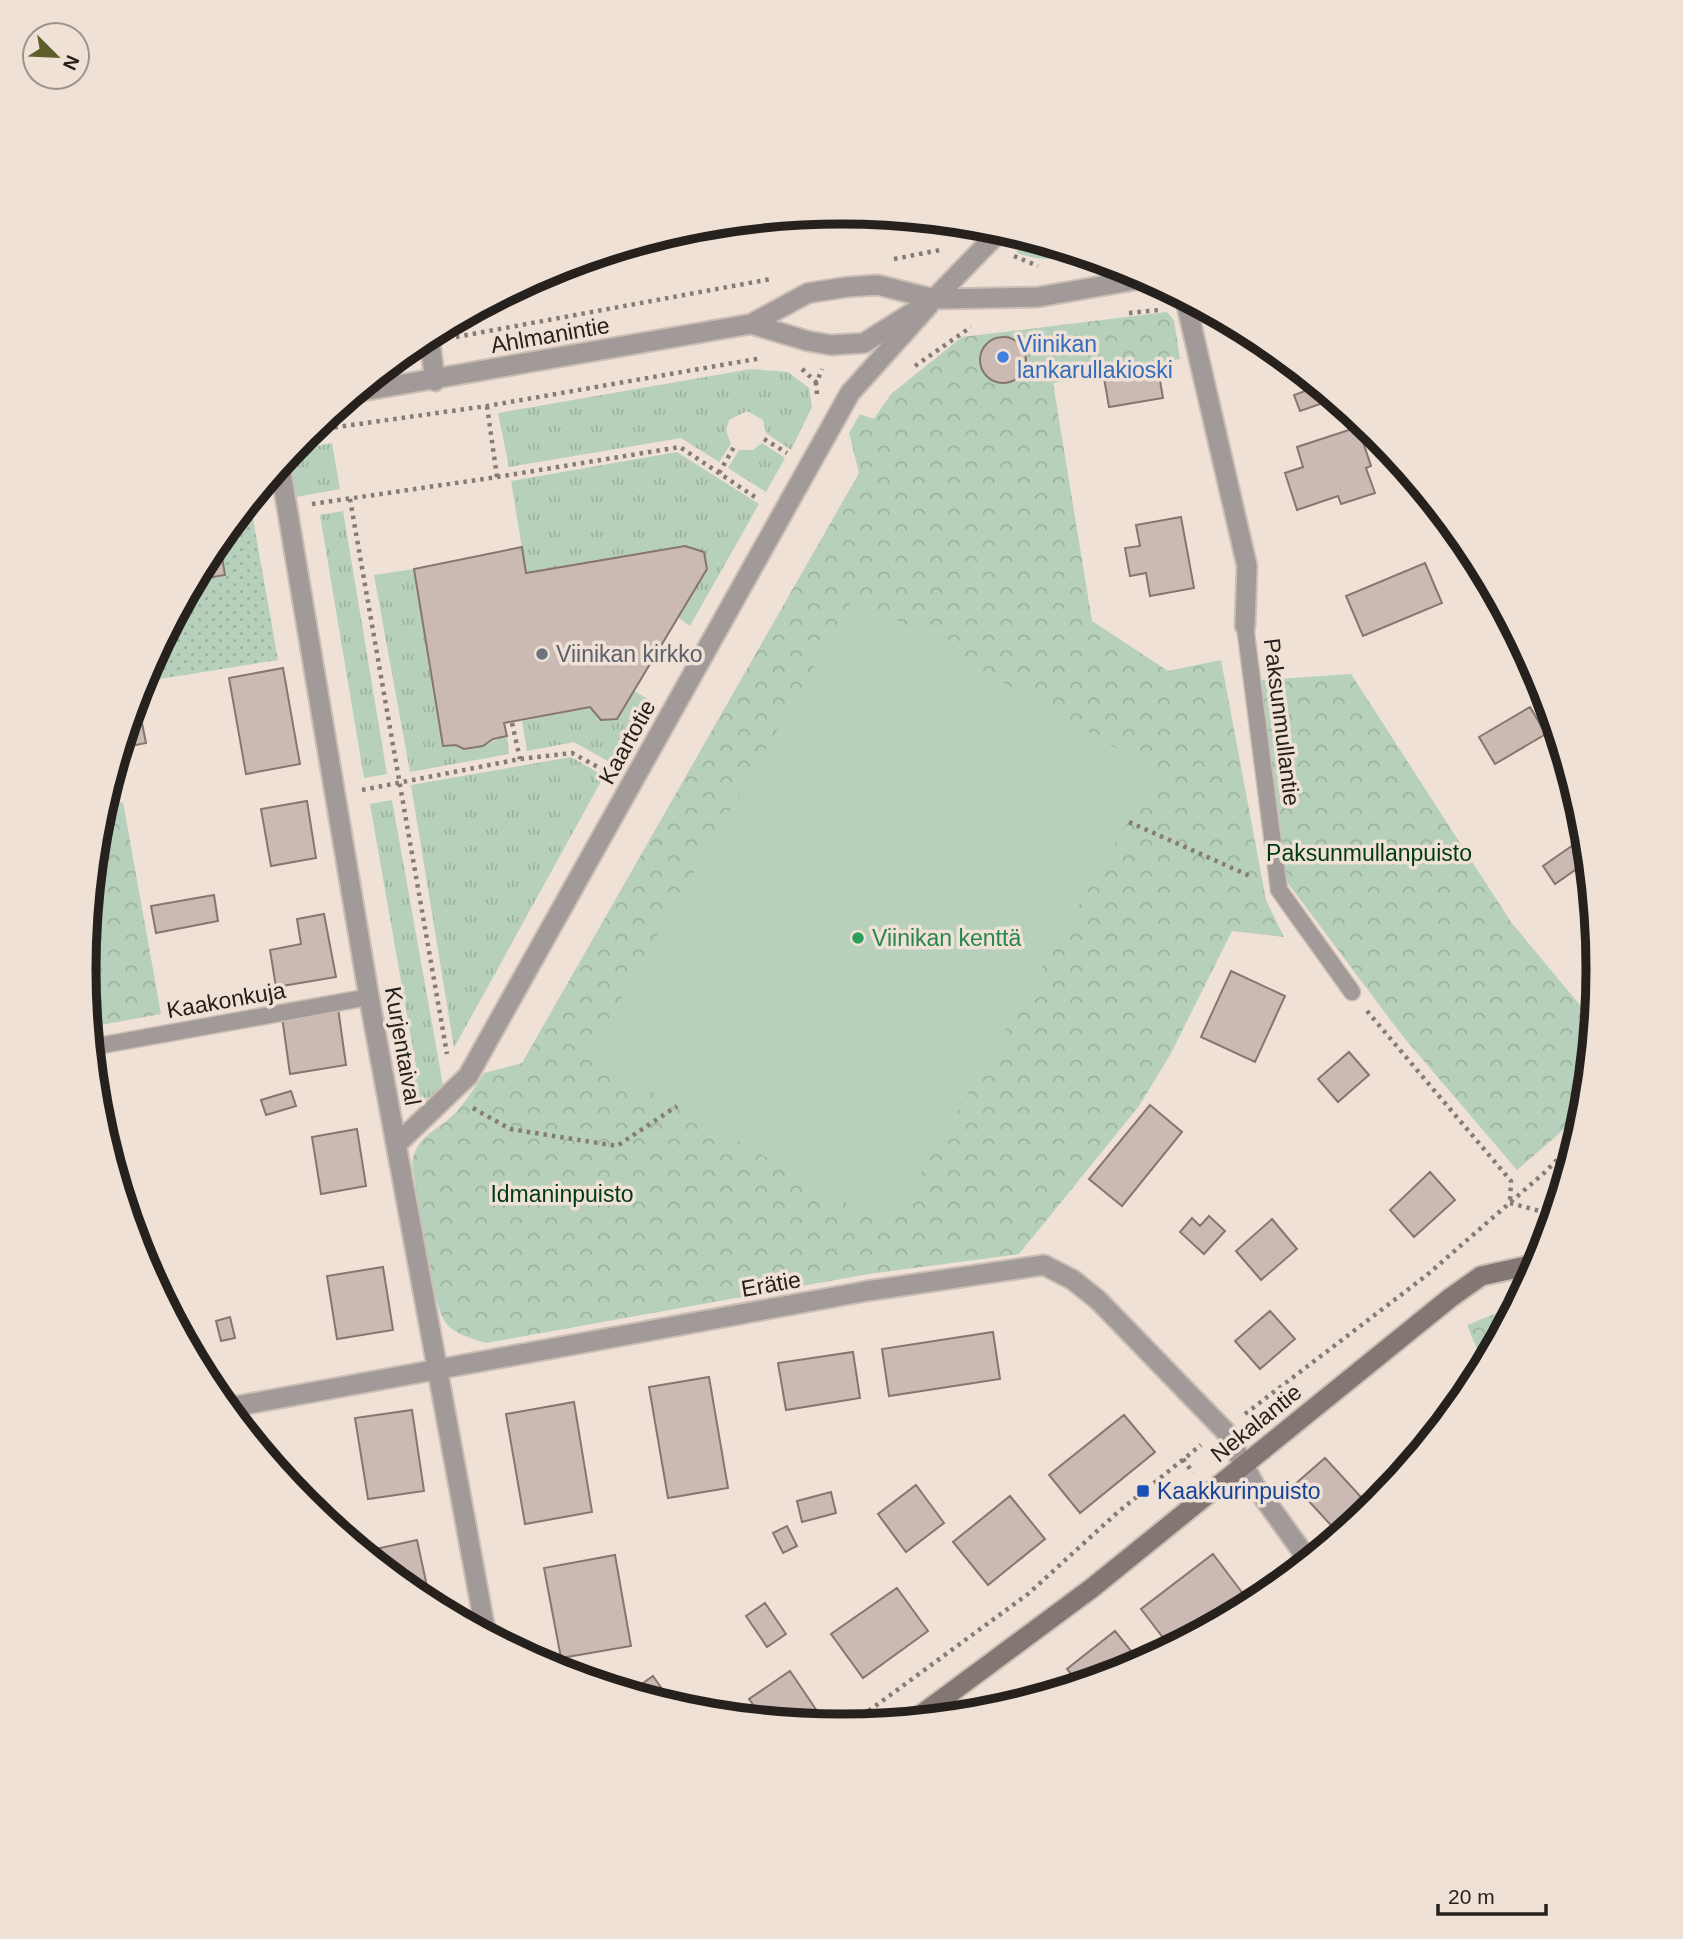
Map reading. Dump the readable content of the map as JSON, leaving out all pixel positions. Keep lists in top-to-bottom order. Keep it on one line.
{"streets":{"main road":["Nekalantie"],"street":["Ahlmanintie","Paksunmullantie","Kaartotie","Kurjentaival","Erätie"],"lane":["Kaakonkuja"]},"crossings":[["Ahlmanintie","Kaartotie"],["Kaartotie","Kurjentaival"],["Kaakonkuja","Kurjentaival"],["Kurjentaival","Erätie"],["Erätie","Nekalantie"]],"parks":["Paksunmullanpuisto","Idmaninpuisto"],"places":{"other":["Viinikan lankarullakioski","Viinikan kirkko","Viinikan kenttä"],"transit":["Kaakkurinpuisto"]},"scale_bar":"20 m","north":"bottom right"}
